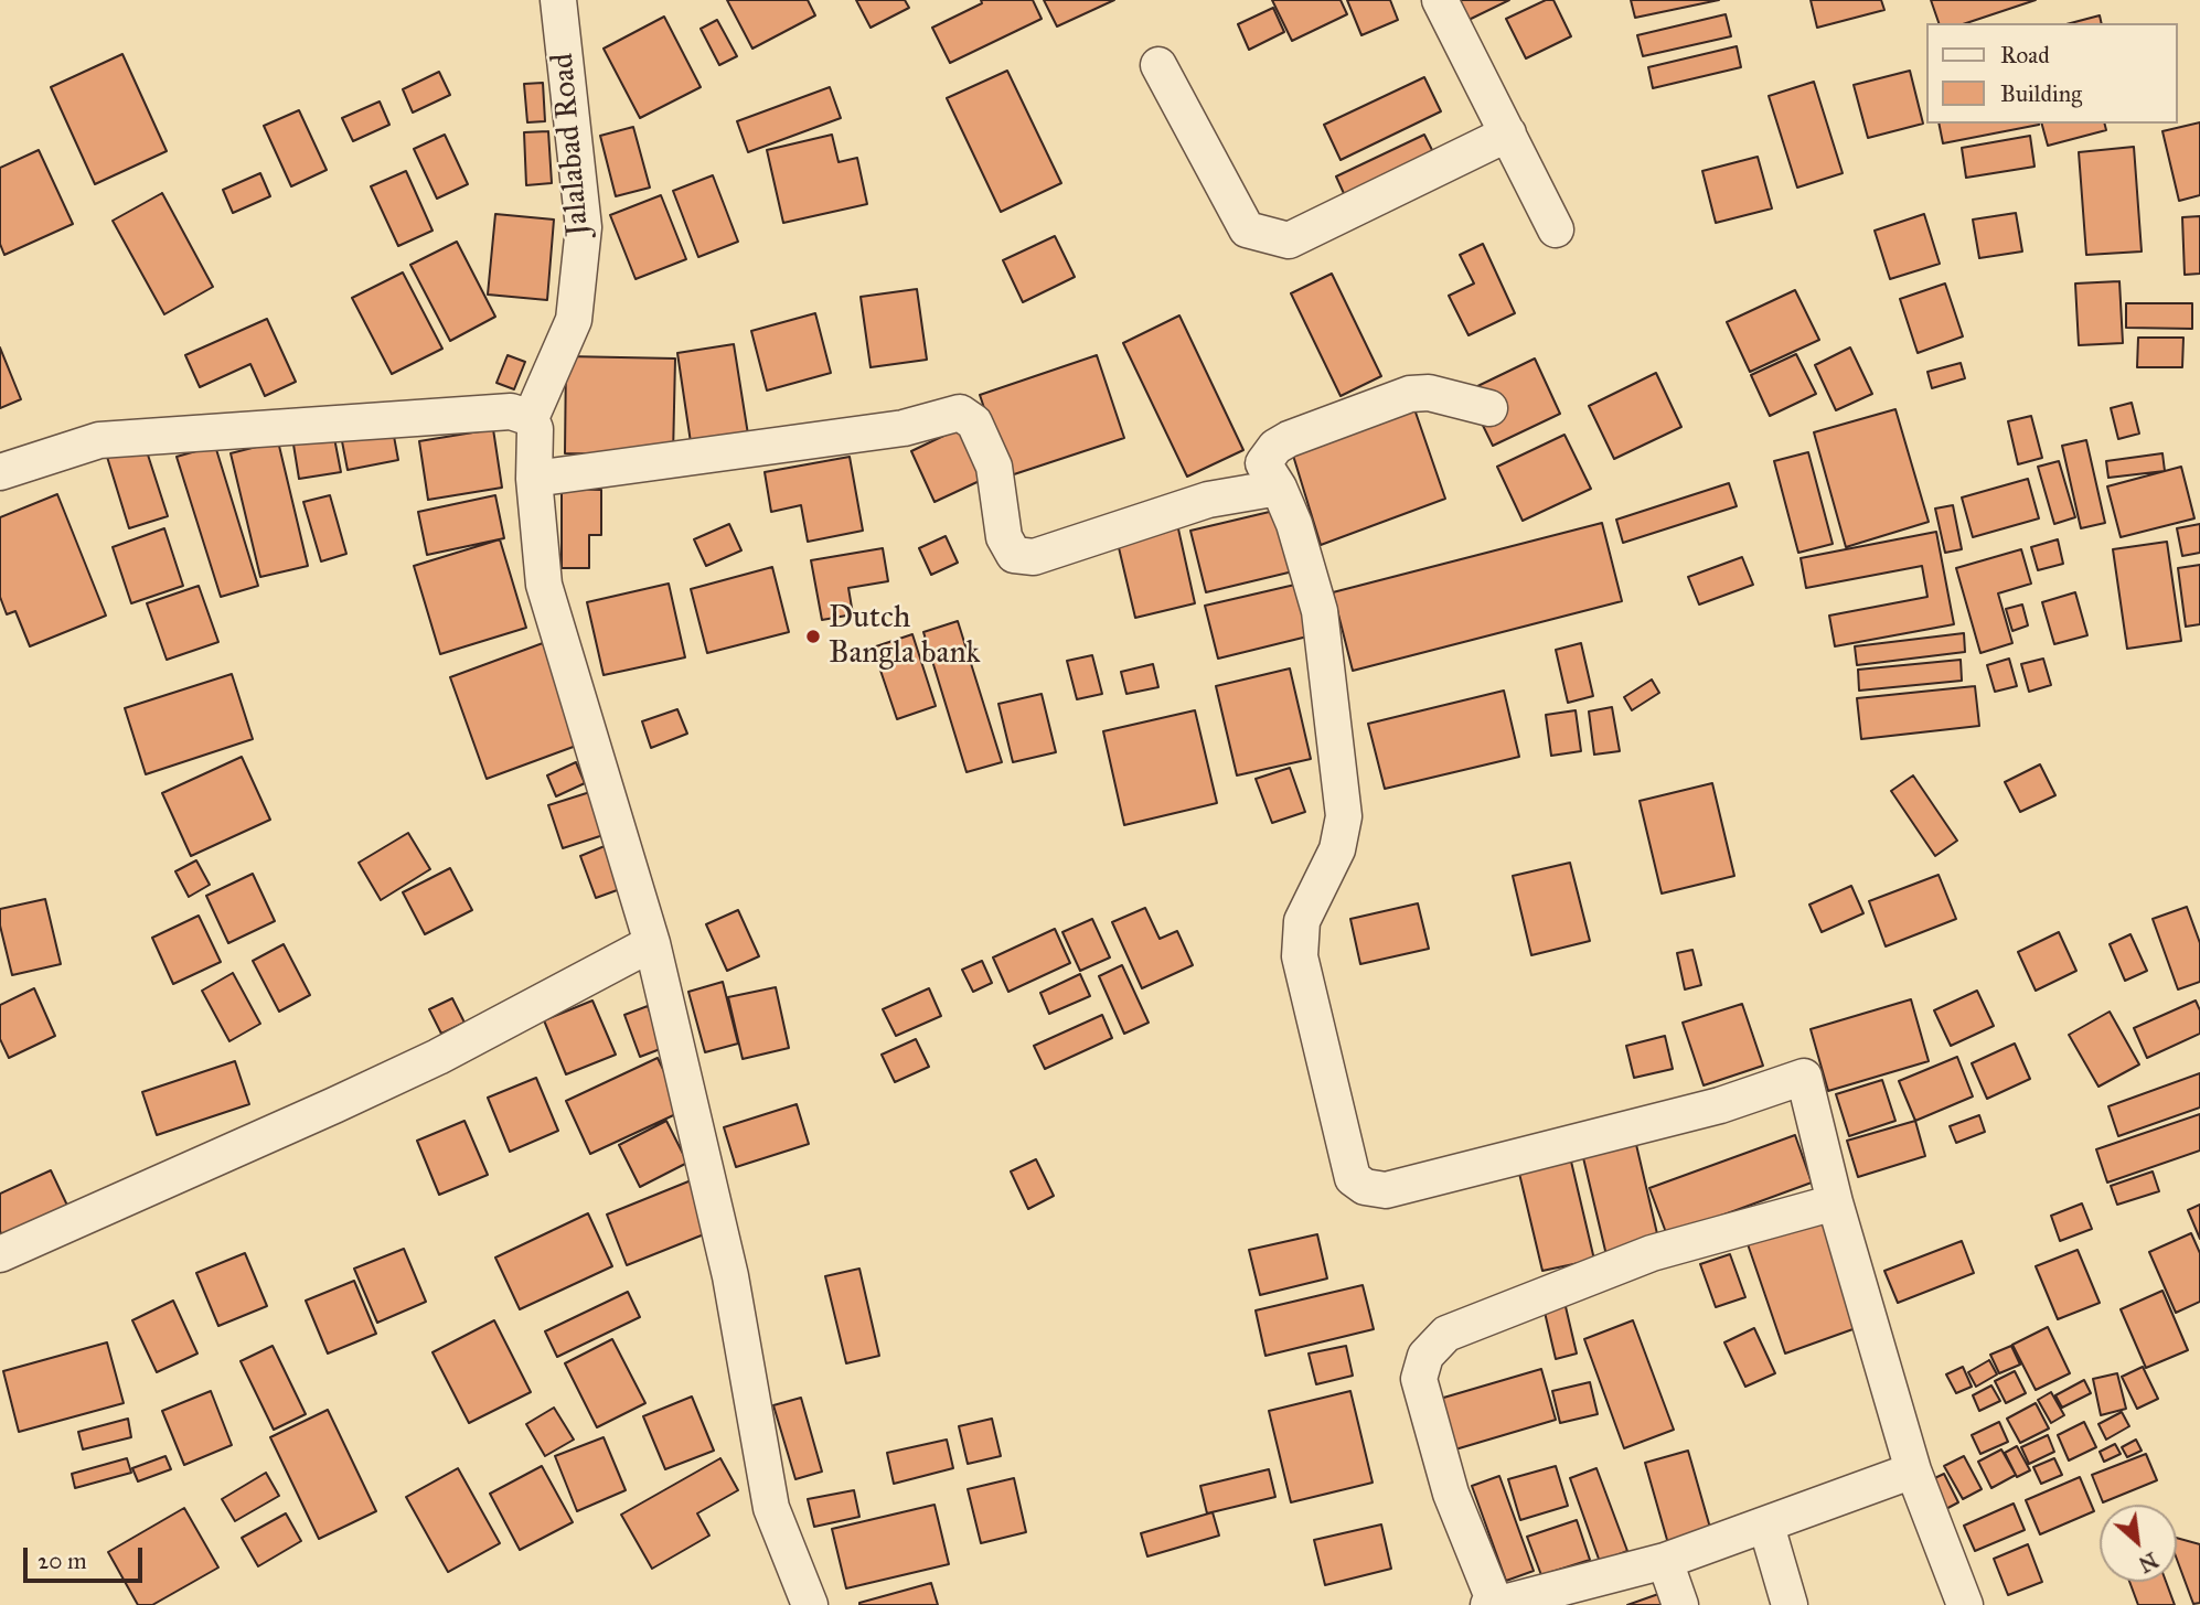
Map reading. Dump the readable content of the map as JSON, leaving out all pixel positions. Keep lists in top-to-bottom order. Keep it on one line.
{"streets":{"street":["Jalalabad Road"]},"places":["Dutch Bangla bank"],"legend":["Road","Building"],"scale_bar":"20 m","north":"bottom right"}
